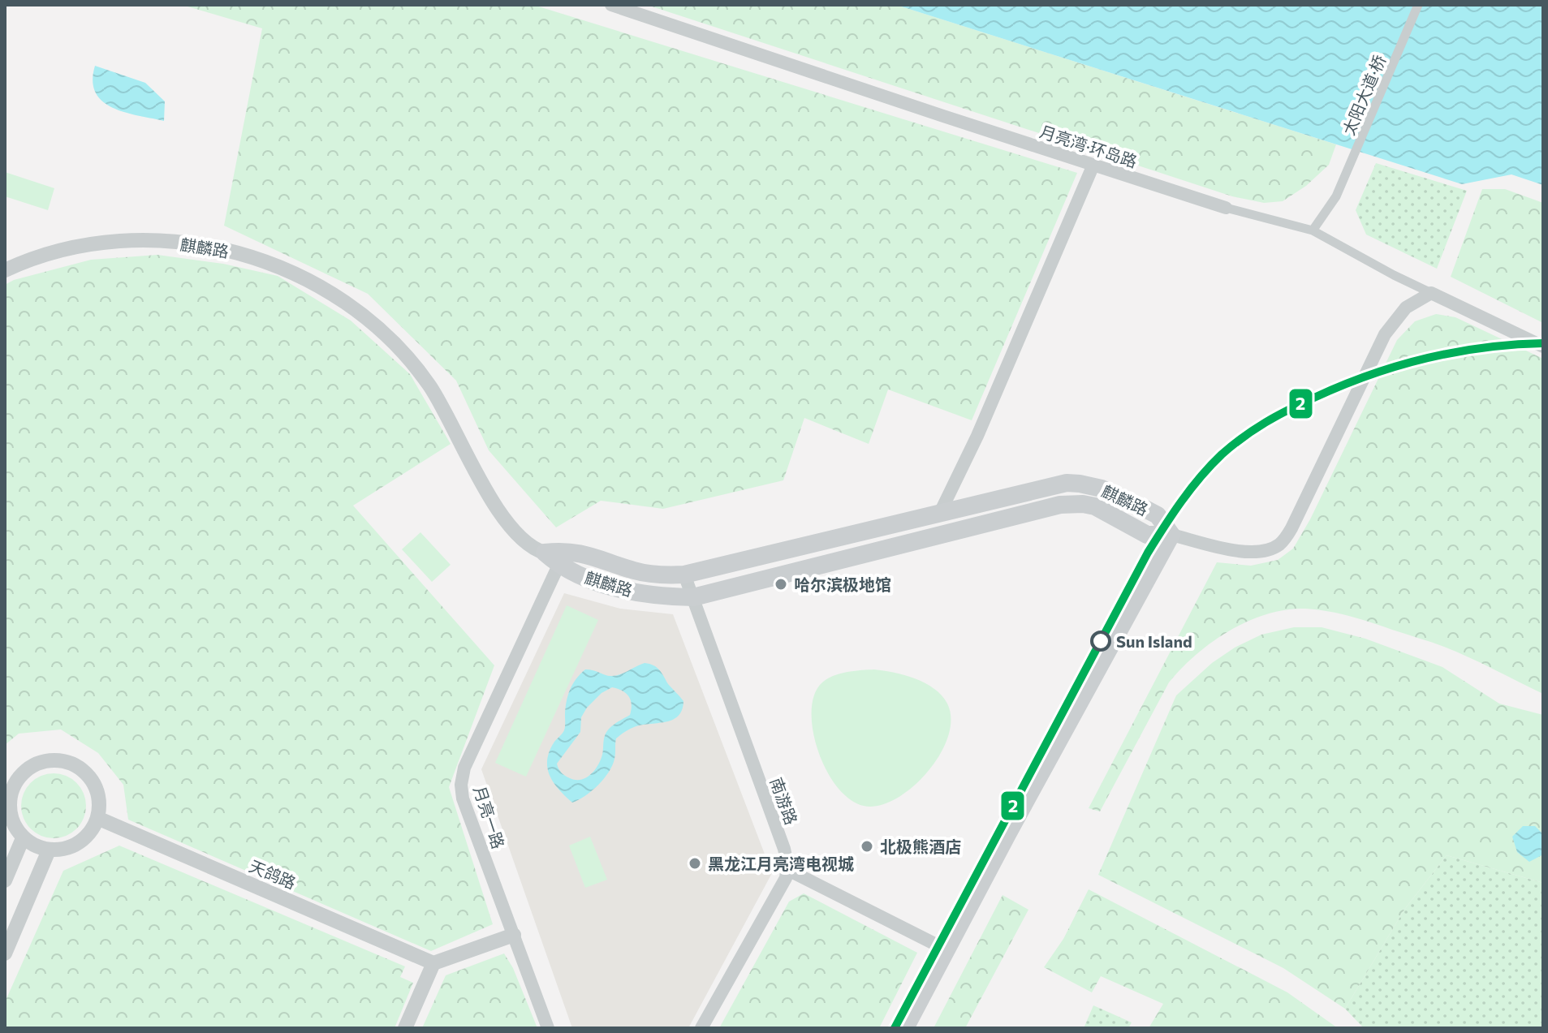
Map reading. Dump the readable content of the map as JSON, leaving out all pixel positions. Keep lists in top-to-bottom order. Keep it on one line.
{"streets":{"main road":["麒麟路"],"street":["太阳大道·桥","月亮湾·环岛路","南游路","月亮一路","天鸽路"]},"crossings":[["太阳大道·桥","月亮湾·环岛路"],["麒麟路","南游路"],["麒麟路","月亮一路"]],"places":["哈尔滨极地馆","Sun Island","北极熊酒店","黑龙江月亮湾电视城"],"lines":["transit line 2"]}
